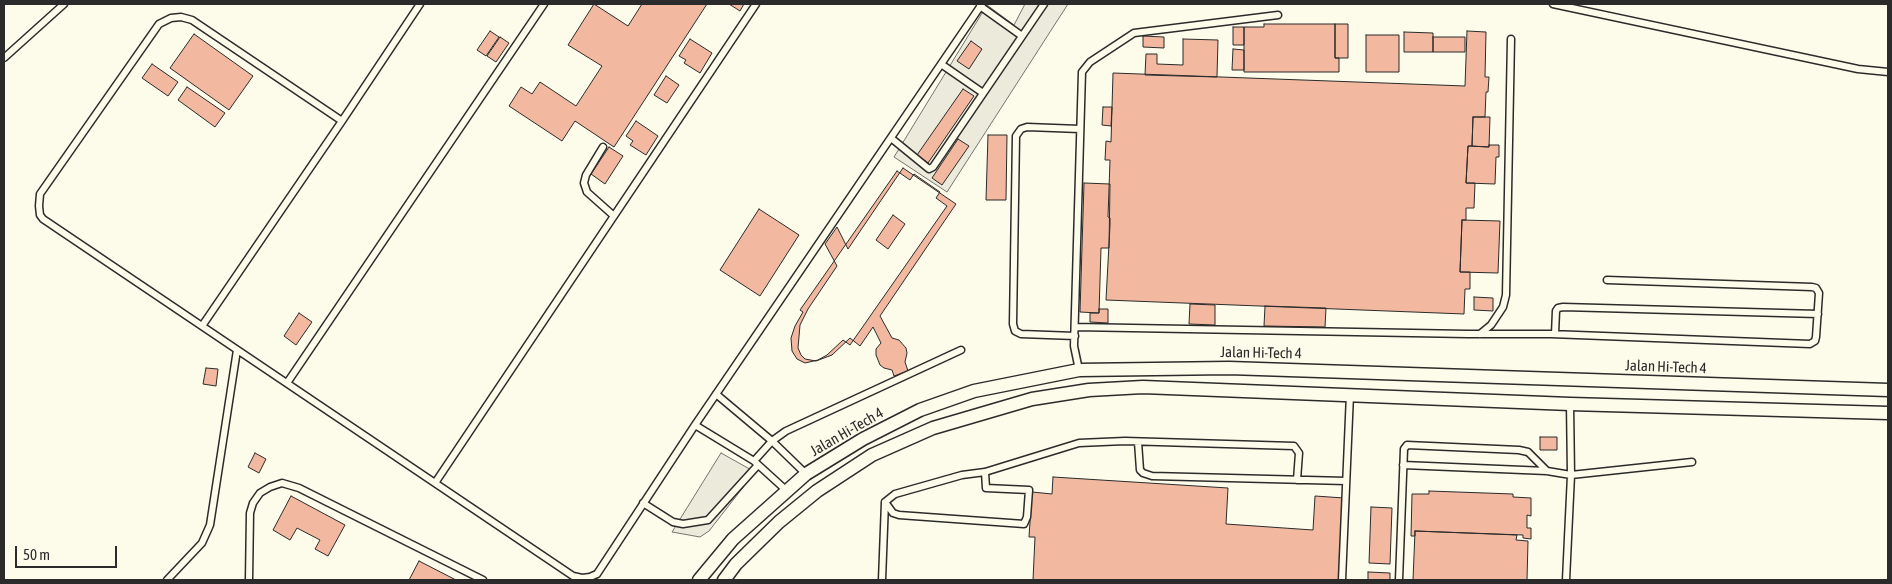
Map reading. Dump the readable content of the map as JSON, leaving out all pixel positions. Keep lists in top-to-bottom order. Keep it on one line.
{"streets":{"street":["Jalan Hi-Tech 4"]},"scale_bar":"50 m"}
